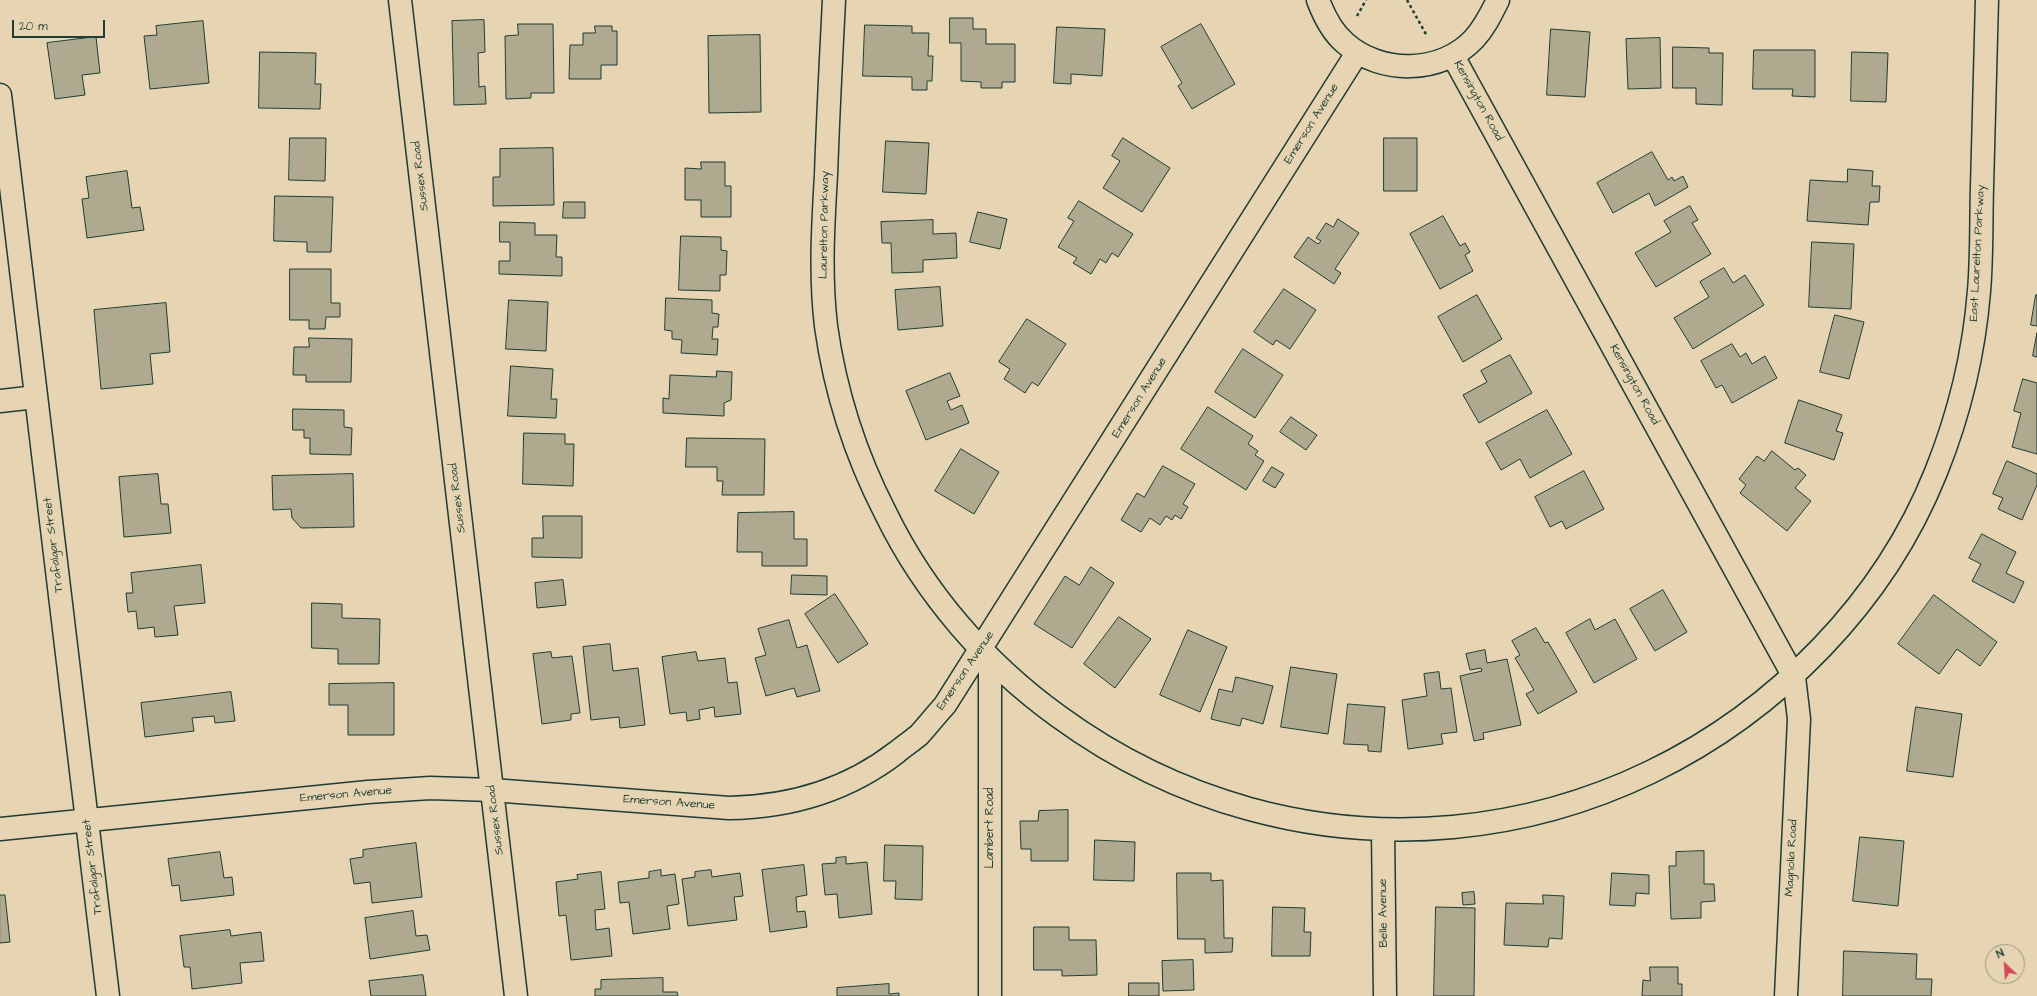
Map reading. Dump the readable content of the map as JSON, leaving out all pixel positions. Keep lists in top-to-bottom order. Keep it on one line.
{"streets":{"street":["Kensington Road","Emerson Avenue","Sussex Road","Laurelton Parkway","East Laurelton Parkway","Trafalgar Street","Lambert Road","Magnolia Road","Belle Avenue"]},"crossings":[["Kensington Road","East Laurelton Parkway"],["Kensington Road","Magnolia Road"],["Emerson Avenue","Sussex Road"],["Emerson Avenue","Laurelton Parkway"],["Emerson Avenue","Trafalgar Street"],["Emerson Avenue","Lambert Road"],["Laurelton Parkway","East Laurelton Parkway"],["Laurelton Parkway","Lambert Road"],["Laurelton Parkway","Belle Avenue"],["East Laurelton Parkway","Belle Avenue"]],"scale_bar":"20 m","north":"top left"}
